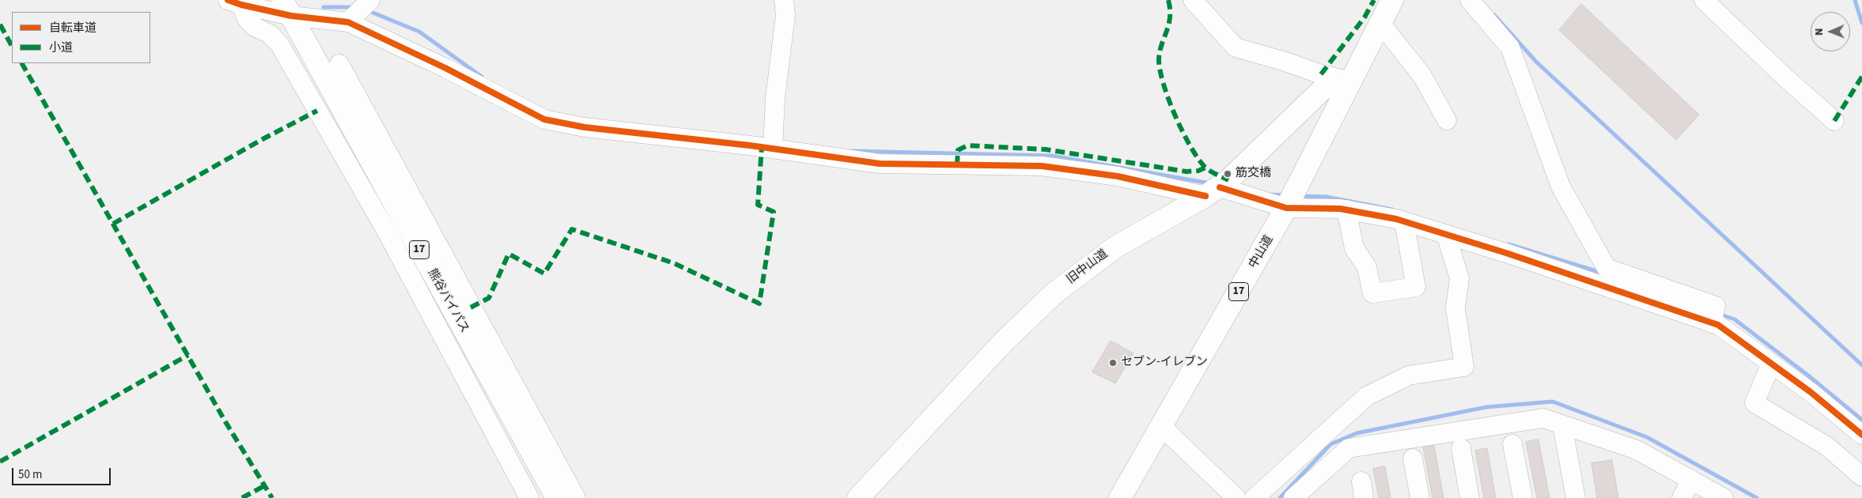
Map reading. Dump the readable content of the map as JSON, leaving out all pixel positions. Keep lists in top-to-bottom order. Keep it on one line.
{"streets":{"main road":["17","中山道","旧中山道","熊谷バイパス"]},"crossings":[["中山道","旧中山道"]],"places":["筋交橋","セブン-イレブン"],"legend":["自転車道","小道"],"scale_bar":"50 m","north":"left"}
